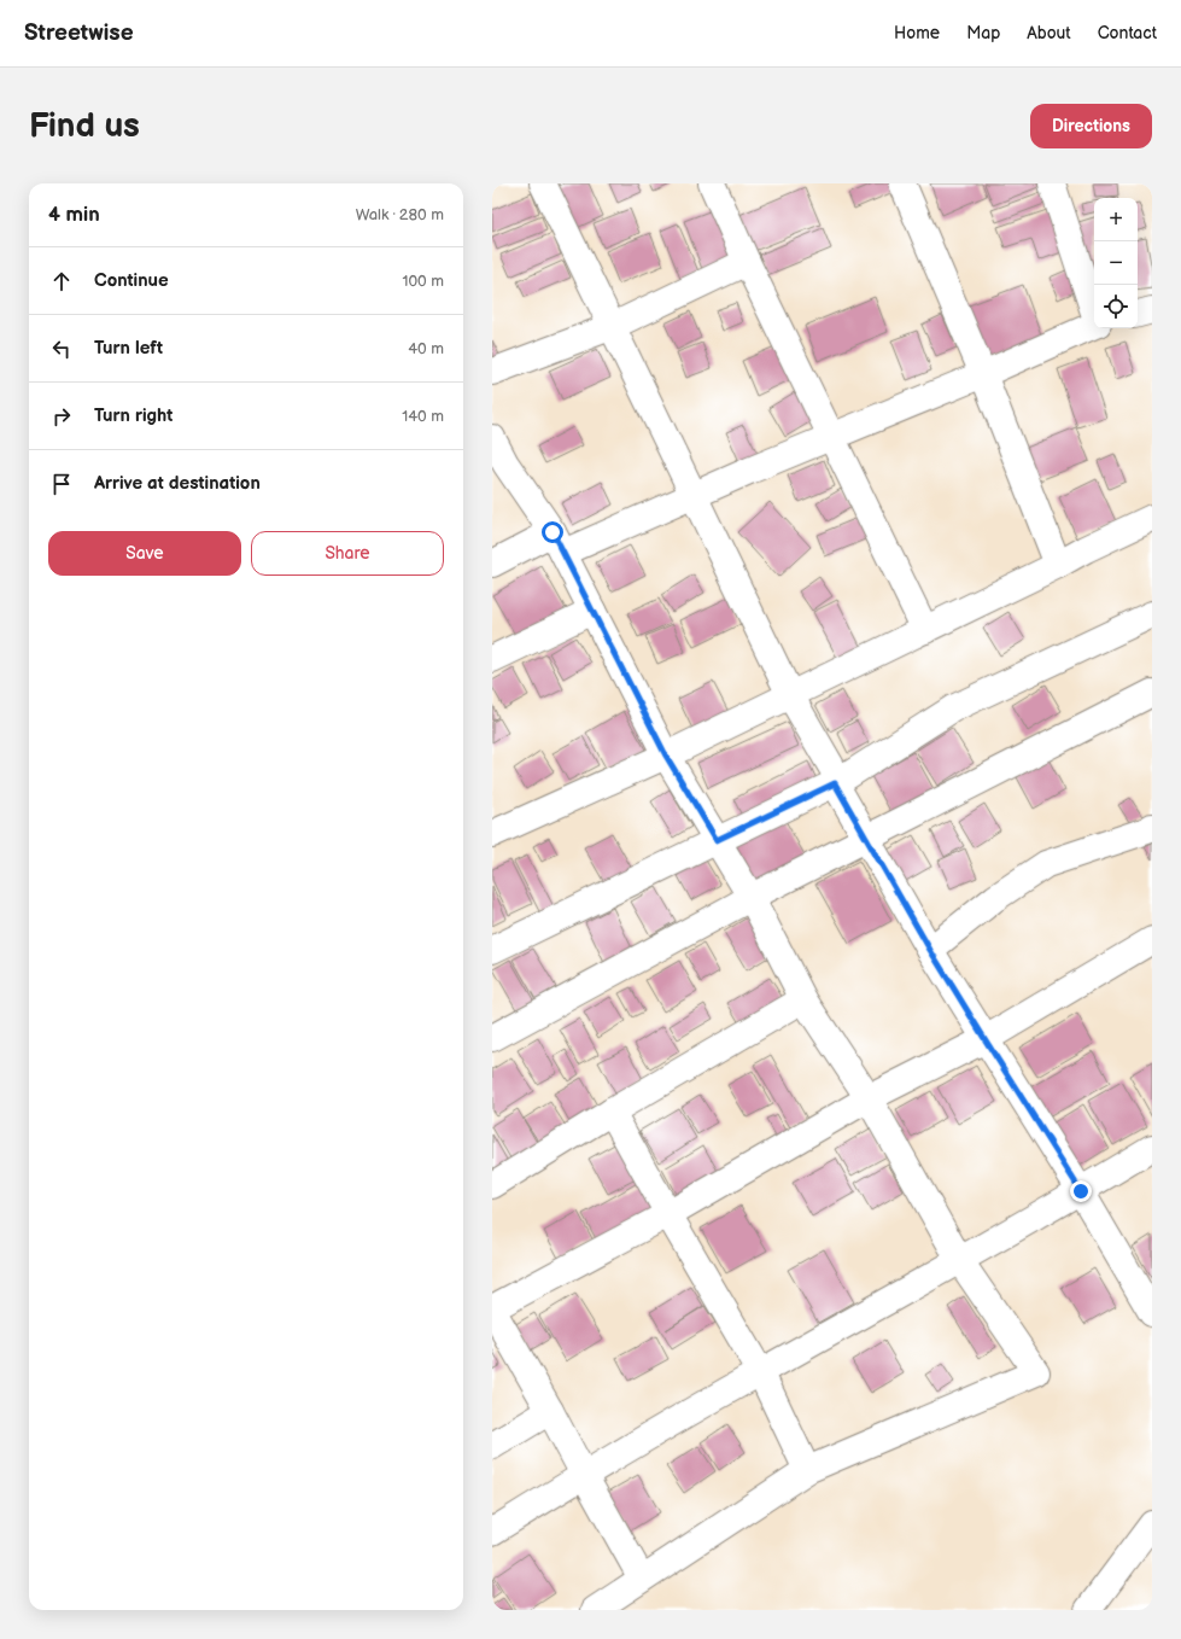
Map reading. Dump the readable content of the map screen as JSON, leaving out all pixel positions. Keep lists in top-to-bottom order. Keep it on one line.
{"page":{"header":"Streetwise","nav":["Home","Map","About","Contact"],"buttons":["Directions",["Save","Share"]],"title":"Find us","heading":["4 min","Walk · 280 m"],"map_buttons":["+","−"],"list":[["Continue","100 m"],["Turn left","40 m"],["Turn right","140 m"],"Arrive at destination"]}}
